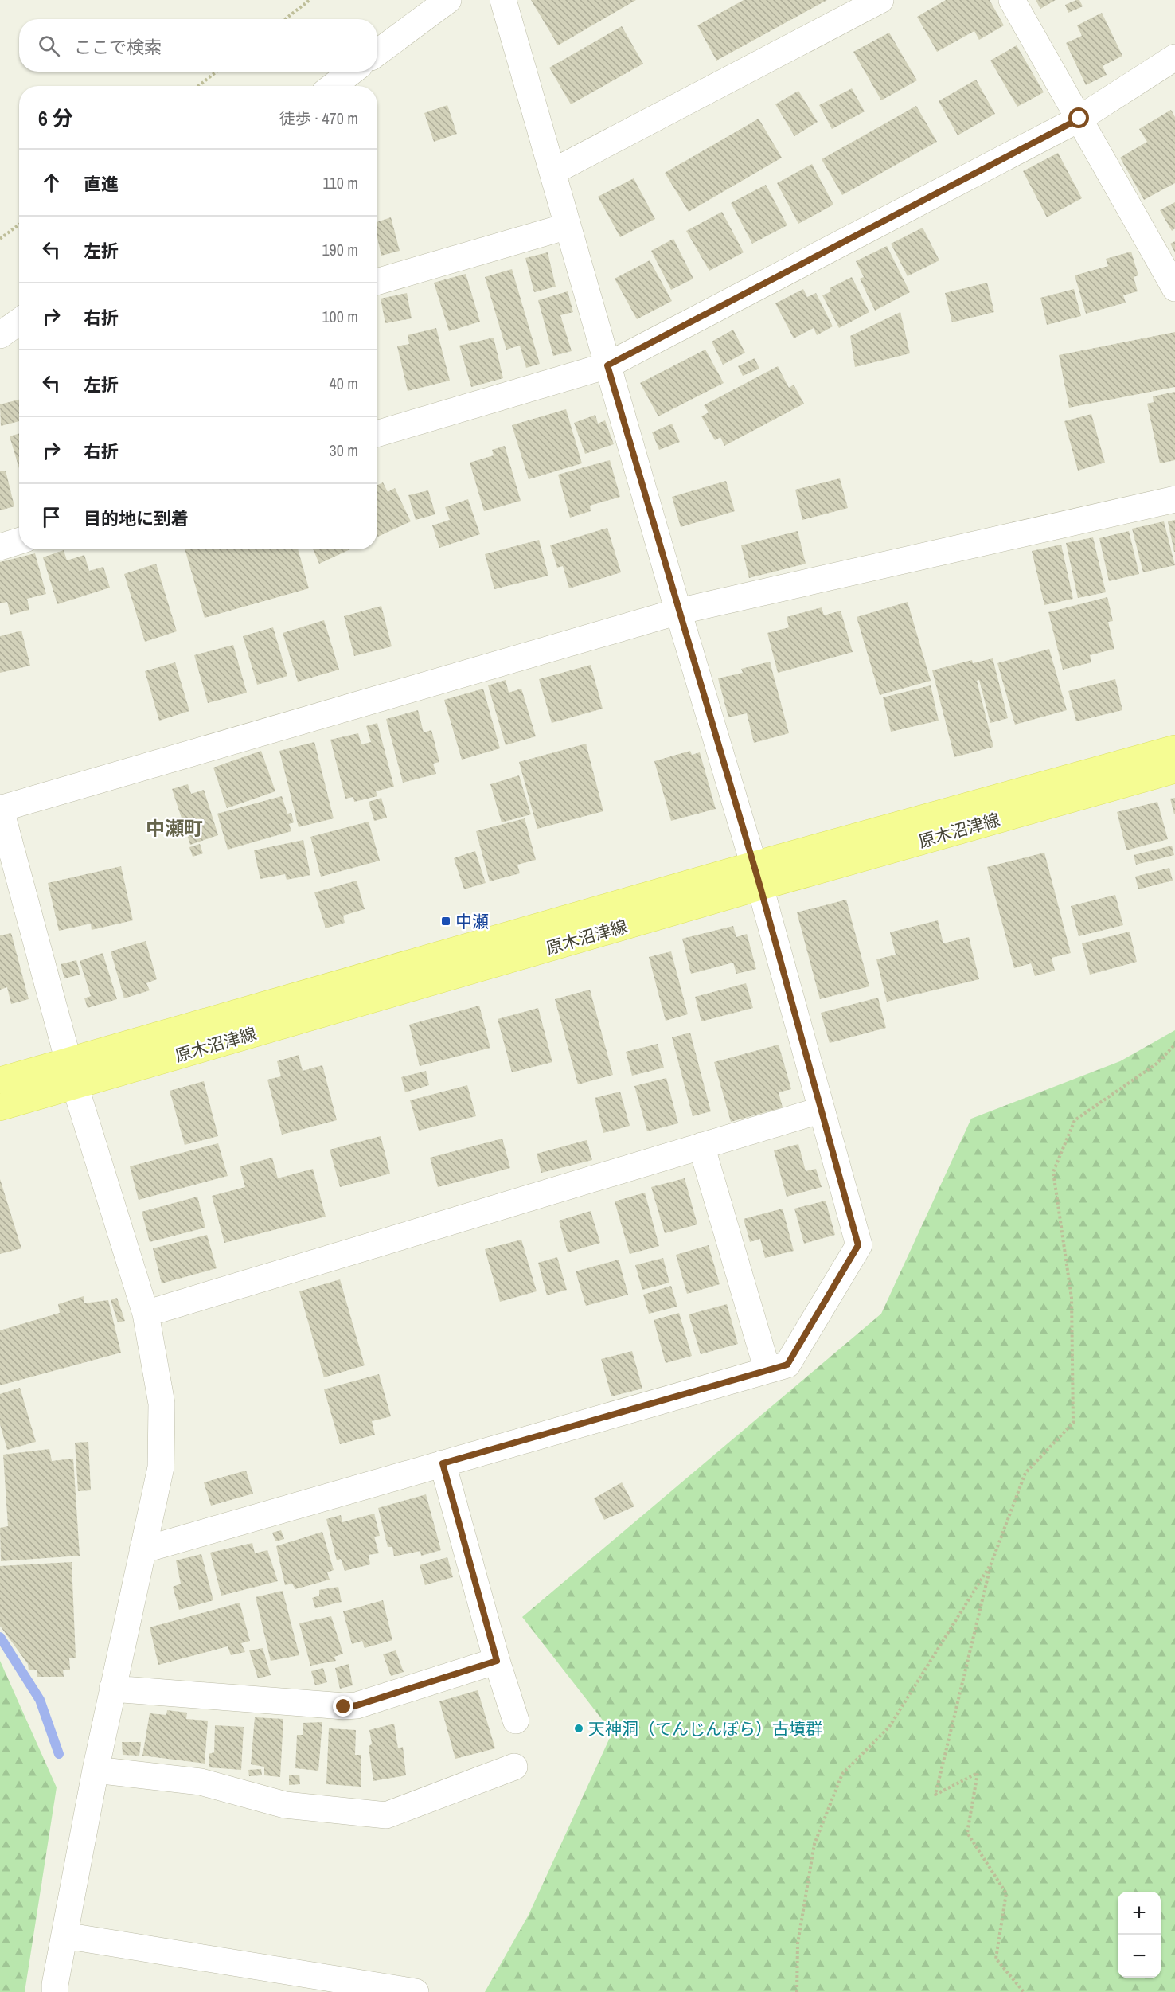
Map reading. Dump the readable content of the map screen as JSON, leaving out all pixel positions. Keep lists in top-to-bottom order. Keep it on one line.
{"streets":{"main road":["原木沼津線"]},"districts":["中瀬町"],"places":{"transit":["中瀬"],"other":["天神洞（てんじんぼら）古墳群"]},"page":{"search":"ここで検索","heading":["6 分","徒歩 · 470 m"],"list":[["直進","110 m"],["左折","190 m"],["右折","100 m"],["左折","40 m"],["右折","30 m"],"目的地に到着"],"map_buttons":["+","−"]}}
